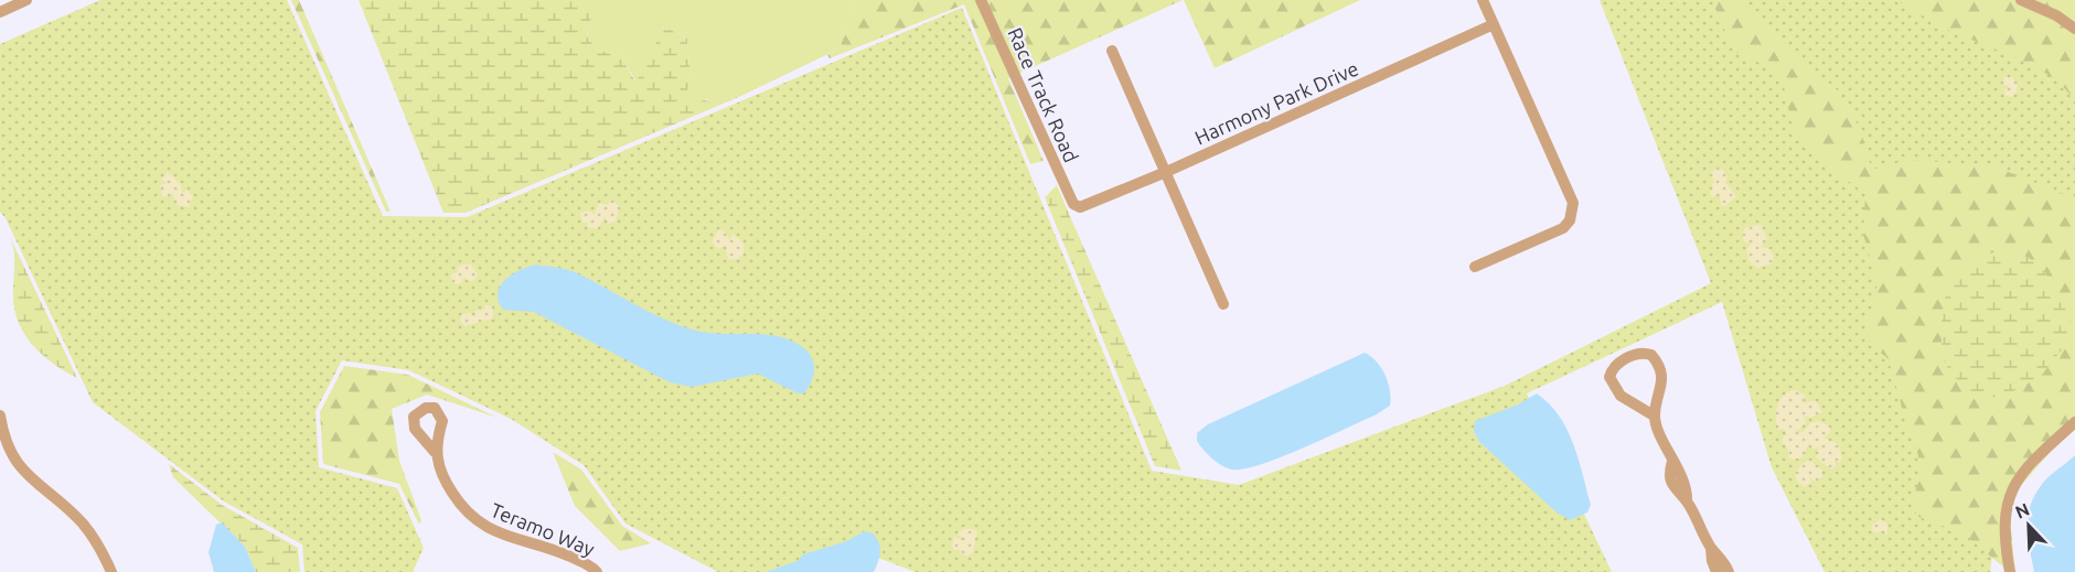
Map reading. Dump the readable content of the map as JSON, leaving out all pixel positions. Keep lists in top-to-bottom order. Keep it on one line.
{"streets":{"street":["Race Track Road","Harmony Park Drive","Teramo Way"]},"crossings":[["Race Track Road","Harmony Park Drive"]],"north":"top left"}
